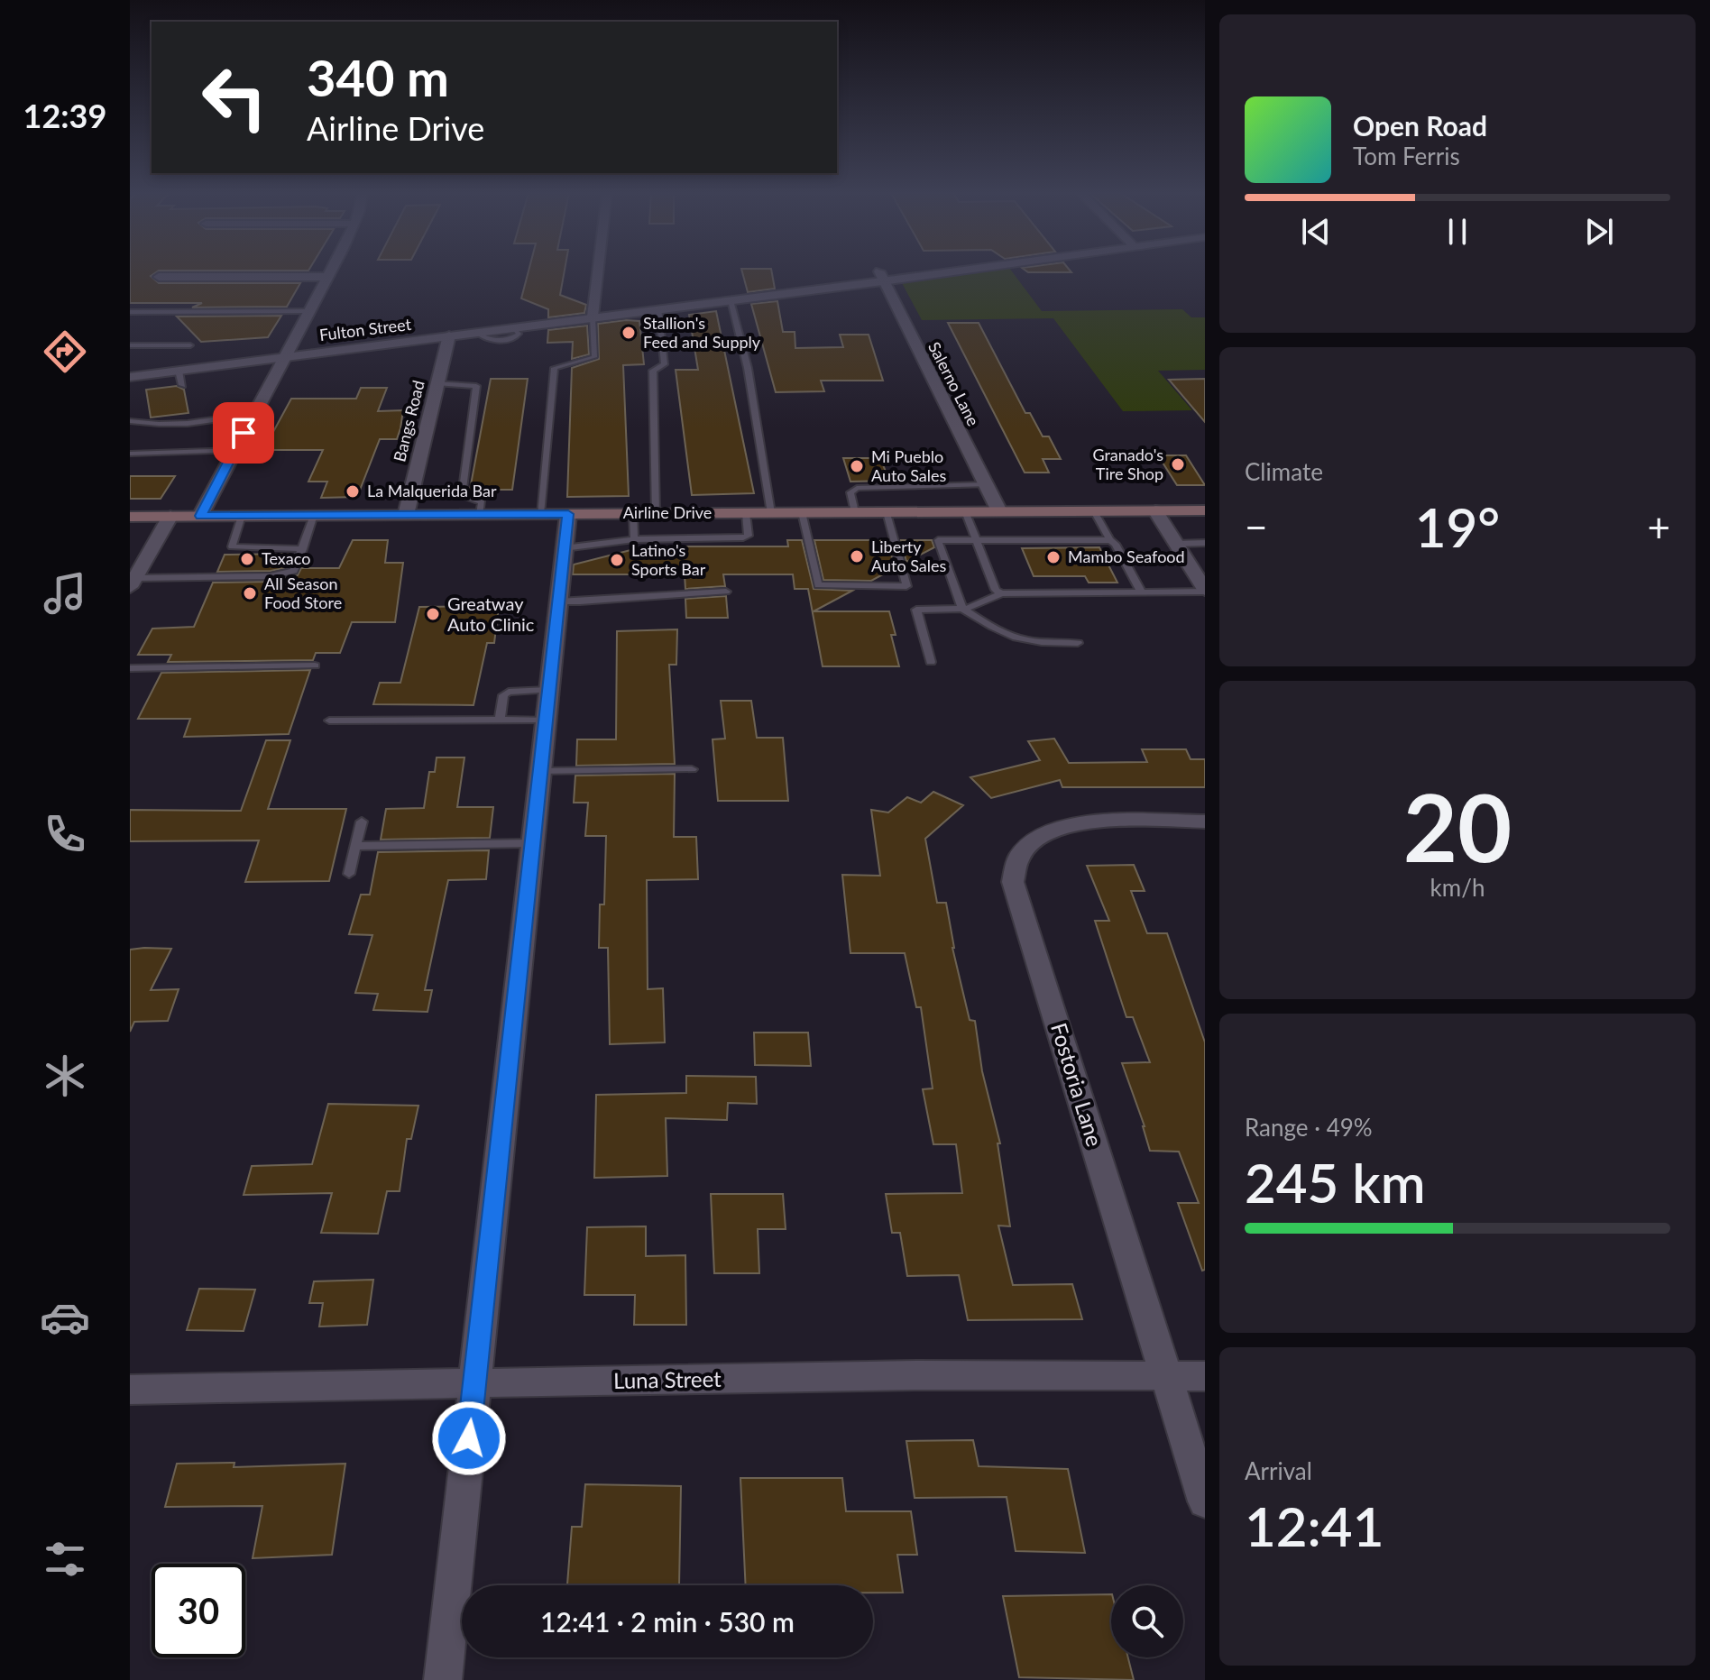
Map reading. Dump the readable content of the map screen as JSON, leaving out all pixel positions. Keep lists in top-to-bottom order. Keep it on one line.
{"streets":{"main road":["Airline Drive"],"street":["Fulton Street","Salerno Lane","Bangs Road","Fostoria Lane","Luna Street"]},"crossings":[["Fulton Street","Salerno Lane"],["Fulton Street","Bangs Road"],["Salerno Lane","Airline Drive"],["Bangs Road","Airline Drive"],["Fostoria Lane","Luna Street"]],"places":["Stallion's Feed and Supply","Granado's Tire Shop","Mi Pueblo Auto Sales","La Malquerida Bar","Liberty Auto Sales","Mambo Seafood","Texaco","Latino's Sports Bar","All Season Food Store","Greatway Auto Clinic"],"page":{"tabs":"12:39","turn":["340 m","Airline Drive"],"song":["Open Road","Tom Ferris"],"tile":["Climate",["20","km/h"],["Range · 49%","245 km"],["Arrival","12:41"]],"heat":["−","19°","+"],"limit":"30","trip":"12:41 · 2 min · 530 m"}}
